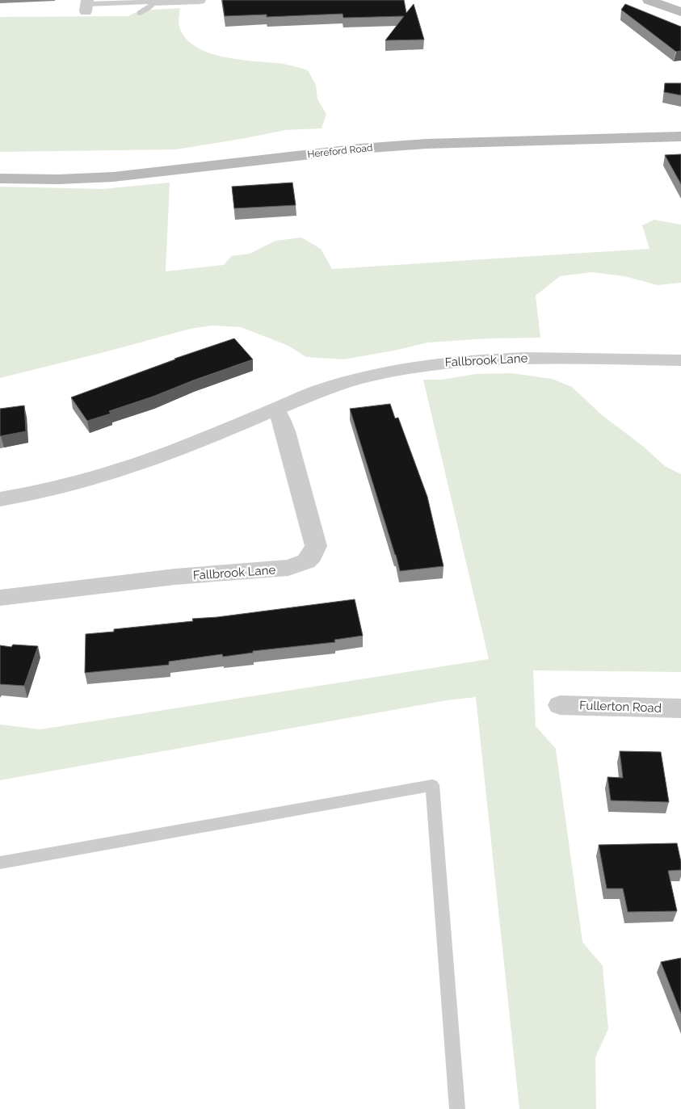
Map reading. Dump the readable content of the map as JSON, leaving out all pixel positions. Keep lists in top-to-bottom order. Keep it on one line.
{"streets":{"street":["Hereford Road","Fallbrook Lane","Fullerton Road"]}}
